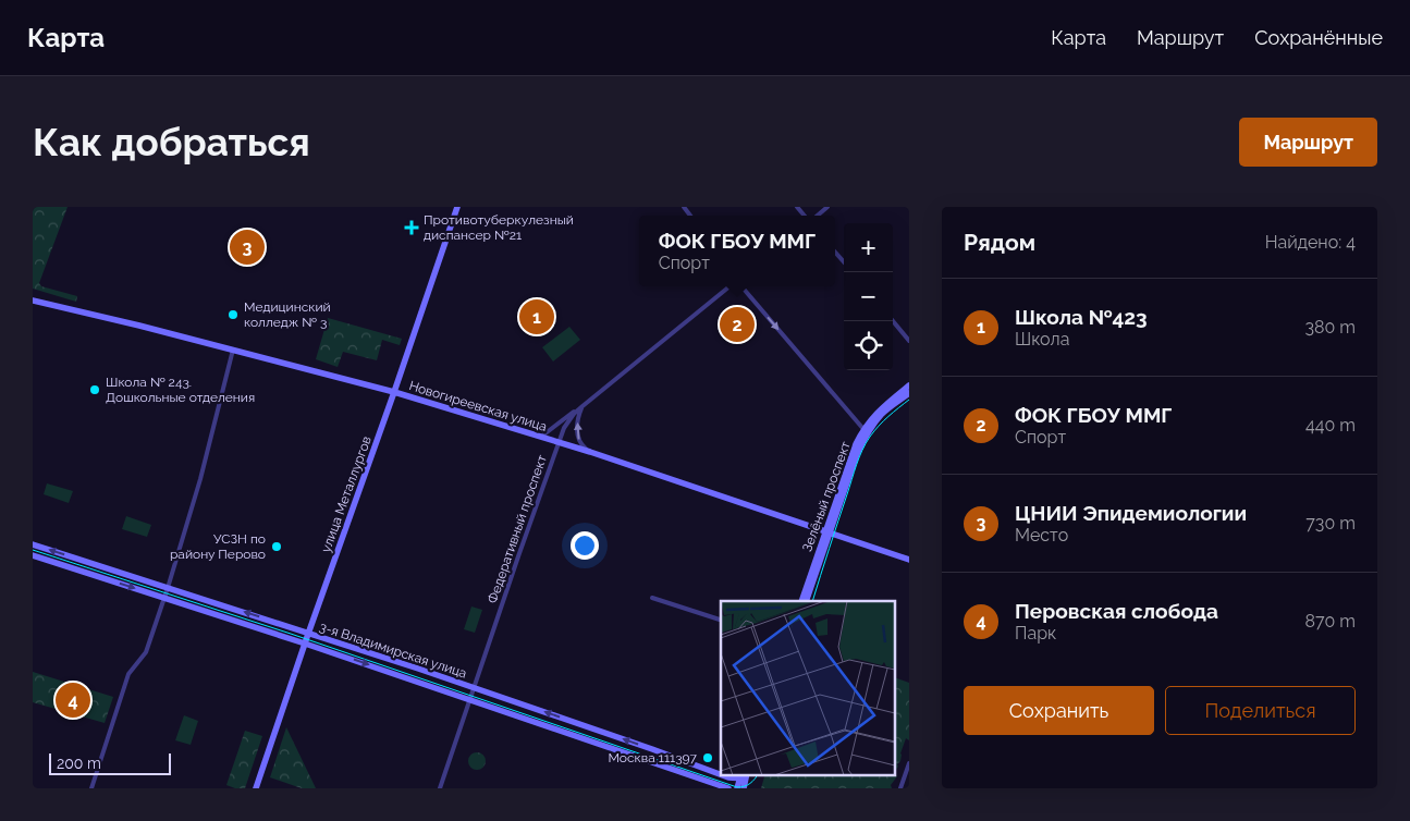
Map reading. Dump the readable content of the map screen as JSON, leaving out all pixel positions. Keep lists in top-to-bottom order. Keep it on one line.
{"streets":{"street":["Новогиреевская улица","улица Металлургов","Зелёный проспект","Федеративный проспект","3-я Владимирская улица"]},"crossings":[["Новогиреевская улица","улица Металлургов"],["Новогиреевская улица","Зелёный проспект"],["Новогиреевская улица","Федеративный проспект"],["улица Металлургов","3-я Владимирская улица"],["Федеративный проспект","3-я Владимирская улица"]],"places":{"health":["Противотуберкулезный диспансер №21"],"other":["Медицинский колледж № 3","Школа № 243. Дошкольные отделения","УСЗН по району Перово","Москва 111397"]},"scale_bar":"200 m","page":{"header":"Карта","nav":["Карта","Маршрут","Сохранённые"],"buttons":["Маршрут",["Сохранить","Поделиться"]],"title":"Как добраться","heading":["Рядом","Найдено: 4"],"popup":["ФОК ГБОУ ММГ","Спорт"],"map_buttons":["+","−"],"pins":["3","1","2","4"],"list":[{"mark":"1","name":"Школа №423","note":"Школа","value":"380 m"},{"mark":"2","name":"ФОК ГБОУ ММГ","note":"Спорт","value":"440 m"},{"mark":"3","name":"ЦНИИ Эпидемиологии","note":"Место","value":"730 m"},{"mark":"4","name":"Перовская слобода","note":"Парк","value":"870 m"}],"scale":"200 m"}}
